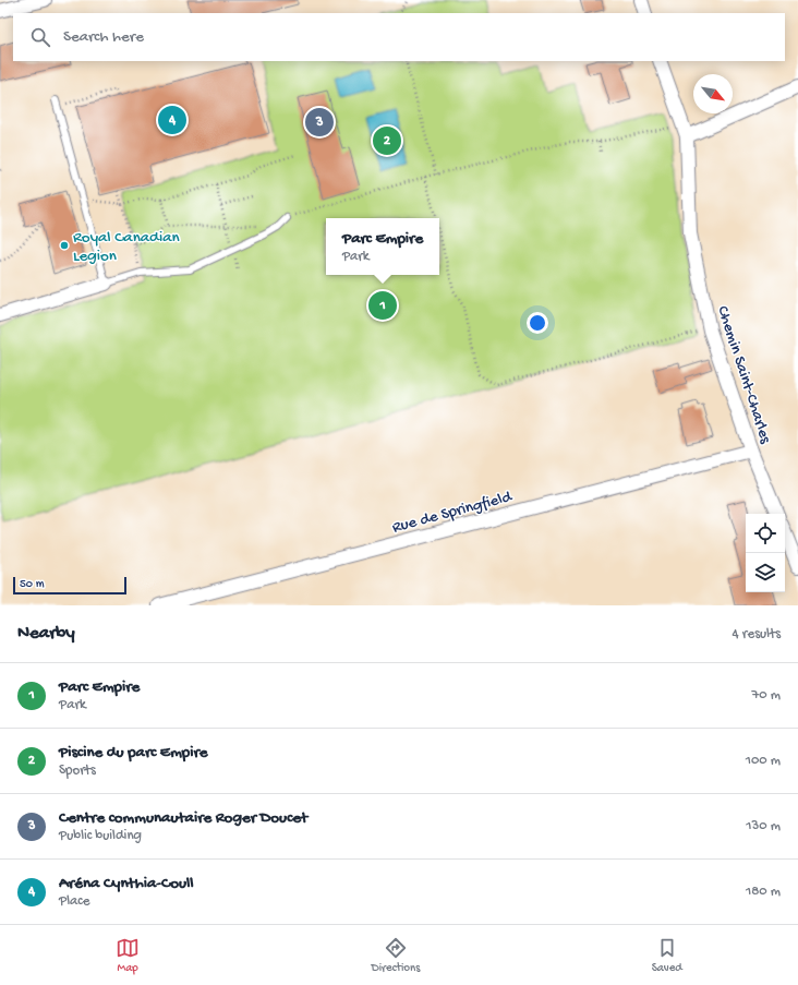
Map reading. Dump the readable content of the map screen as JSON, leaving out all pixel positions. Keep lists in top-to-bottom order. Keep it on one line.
{"streets":{"street":["Chemin Saint-Charles","Rue de Springfield"]},"crossings":[["Chemin Saint-Charles","Rue de Springfield"]],"places":["Royal Canadian Legion"],"scale_bar":"50 m","north":"bottom right","page":{"search":"Search here","pins":["4","3","2","1"],"popup":["Parc Empire","Park"],"scale":"50 m","heading":["Nearby","4 results"],"list":[{"mark":"1","name":"Parc Empire","note":"Park","value":"70 m"},{"mark":"2","name":"Piscine du parc Empire","note":"Sports","value":"100 m"},{"mark":"3","name":"Centre communautaire Roger Doucet","note":"Public building","value":"130 m"},{"mark":"4","name":"Aréna Cynthia-Coull","note":"Place","value":"180 m"}],"nav":["Map","Directions","Saved"]}}
